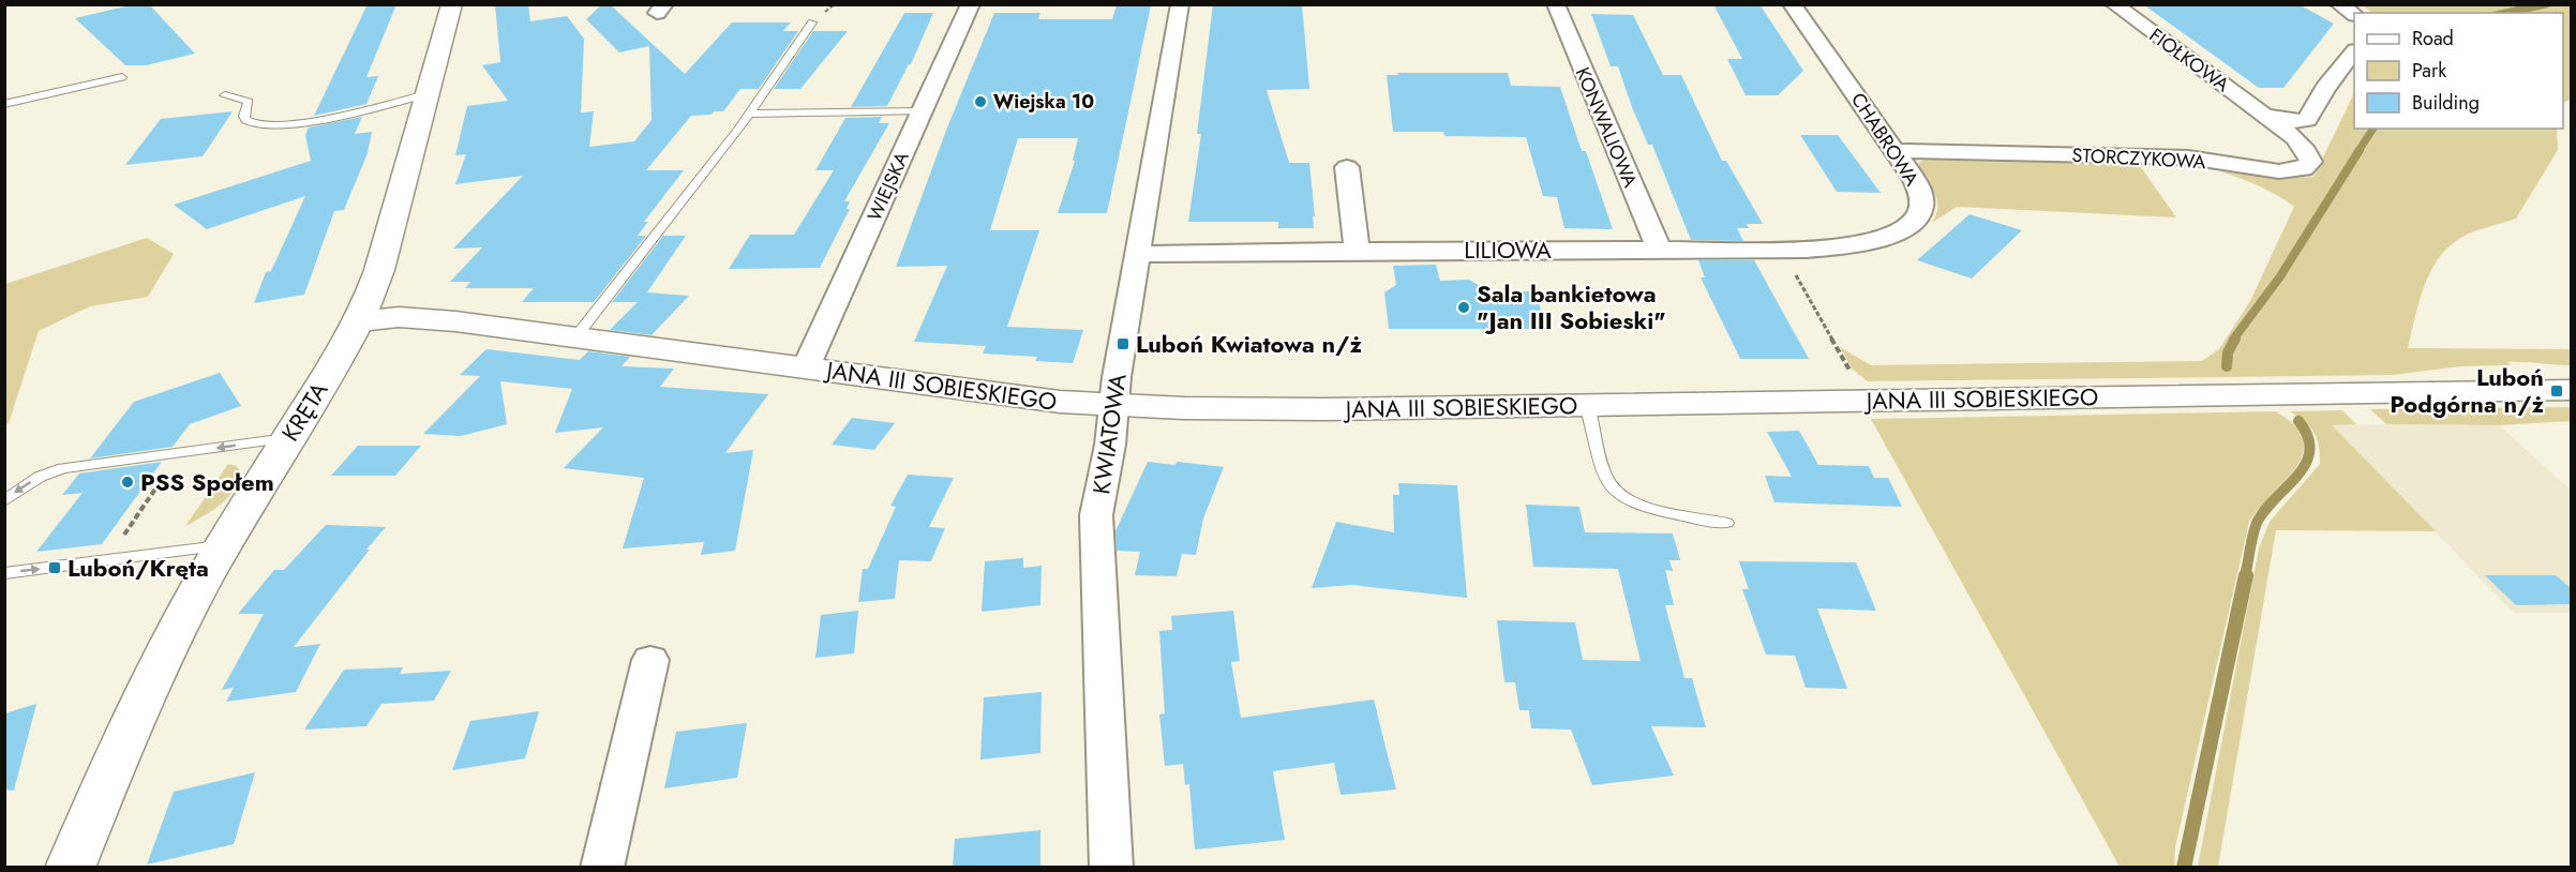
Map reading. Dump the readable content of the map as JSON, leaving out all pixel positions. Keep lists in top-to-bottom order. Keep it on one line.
{"streets":{"street":["FIOŁKOWA","KONWALIOWA","CHABROWA","STORCZYKOWA","WIEJSKA","LILIOWA","JANA III SOBIESKIEGO","KRĘTA","KWIATOWA"]},"crossings":[["FIOŁKOWA","STORCZYKOWA"],["KONWALIOWA","CHABROWA"],["KONWALIOWA","LILIOWA"],["CHABROWA","STORCZYKOWA"],["CHABROWA","LILIOWA"],["WIEJSKA","JANA III SOBIESKIEGO"],["LILIOWA","KWIATOWA"],["JANA III SOBIESKIEGO","KRĘTA"],["JANA III SOBIESKIEGO","KWIATOWA"]],"places":{"other":["Wiejska 10","Sala bankietowa \"Jan III Sobieski\"","PSS Społem"],"transit":["Luboń Kwiatowa n/ż","Luboń Podgórna n/ż","Luboń/Kręta"]},"legend":["Road","Park","Building"]}
